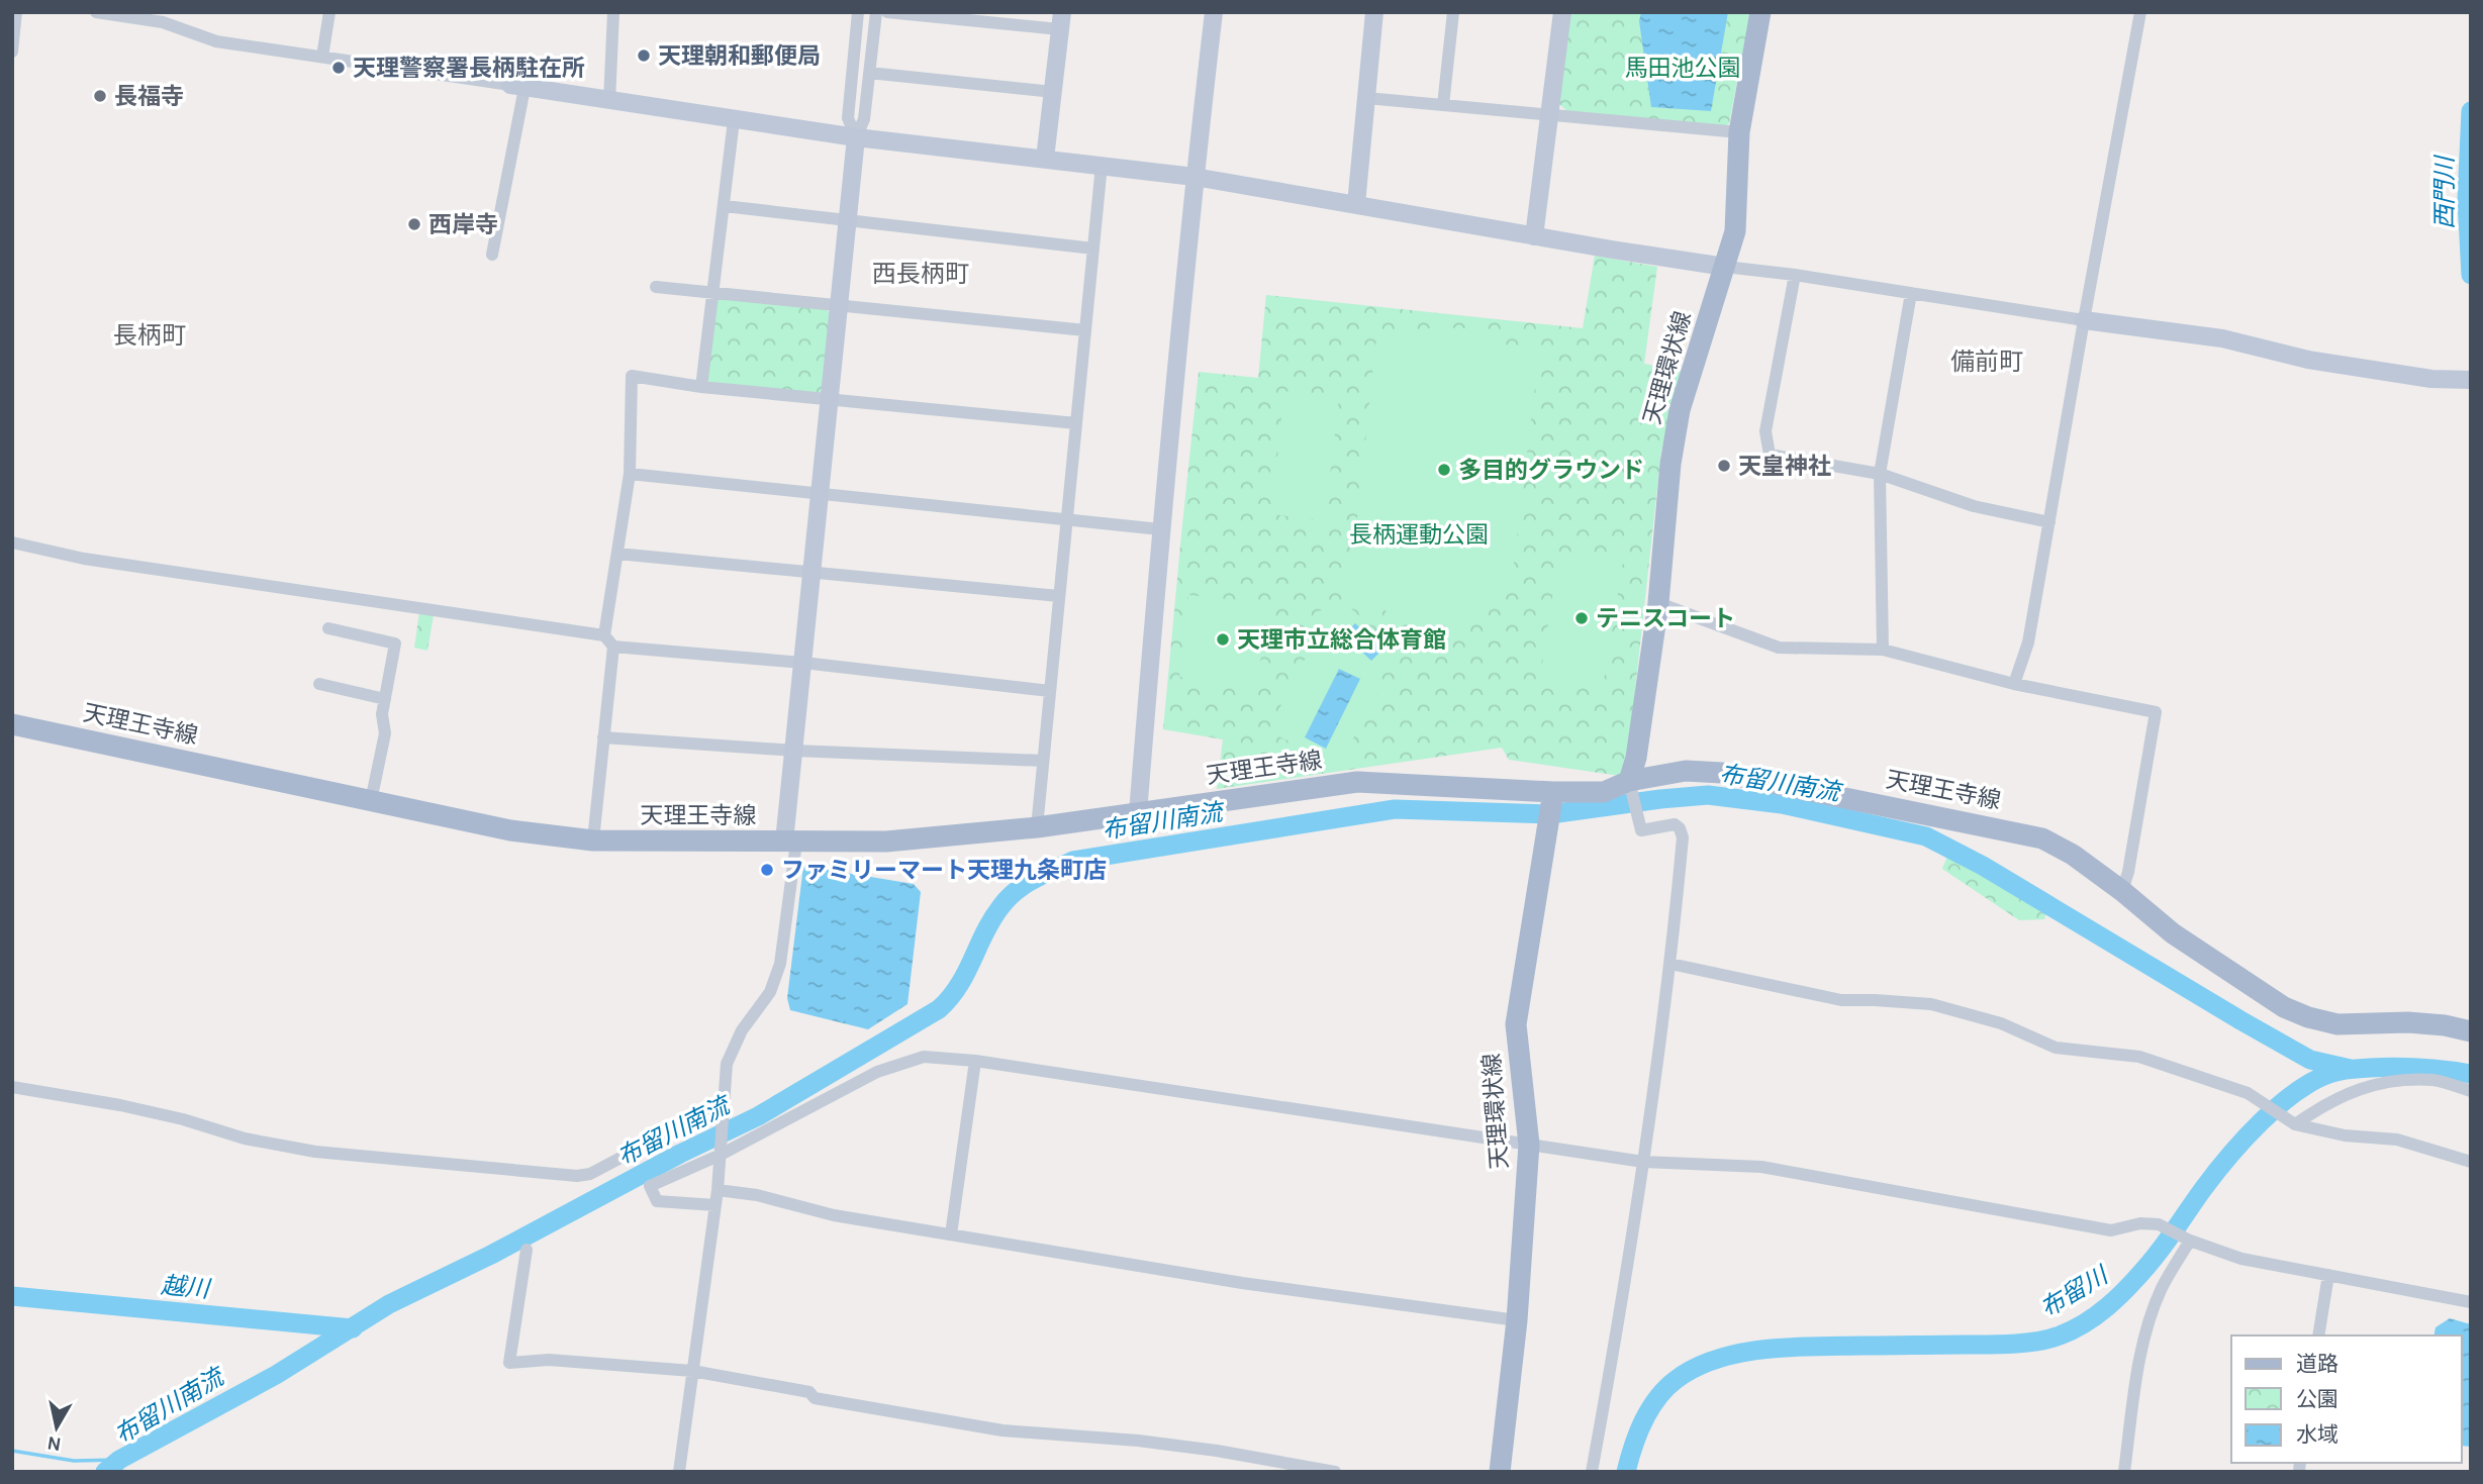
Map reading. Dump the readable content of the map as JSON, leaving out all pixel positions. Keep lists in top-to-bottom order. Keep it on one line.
{"streets":{"main road":["天理環状線","天理王寺線"]},"crossings":[["天理環状線","天理王寺線"]],"districts":["西長柄町","長柄町","備前町"],"water":["西門川","布留川南流","越川","布留川"],"parks":["馬田池公園","長柄運動公園"],"places":["天理朝和郵便局","天理警察署長柄駐在所","長福寺","西岸寺","天皇神社","多目的グラウンド","テニスコート","天理市立総合体育館","ファミリーマート天理九条町店"],"legend":["道路","公園","水域"],"north":"bottom"}
